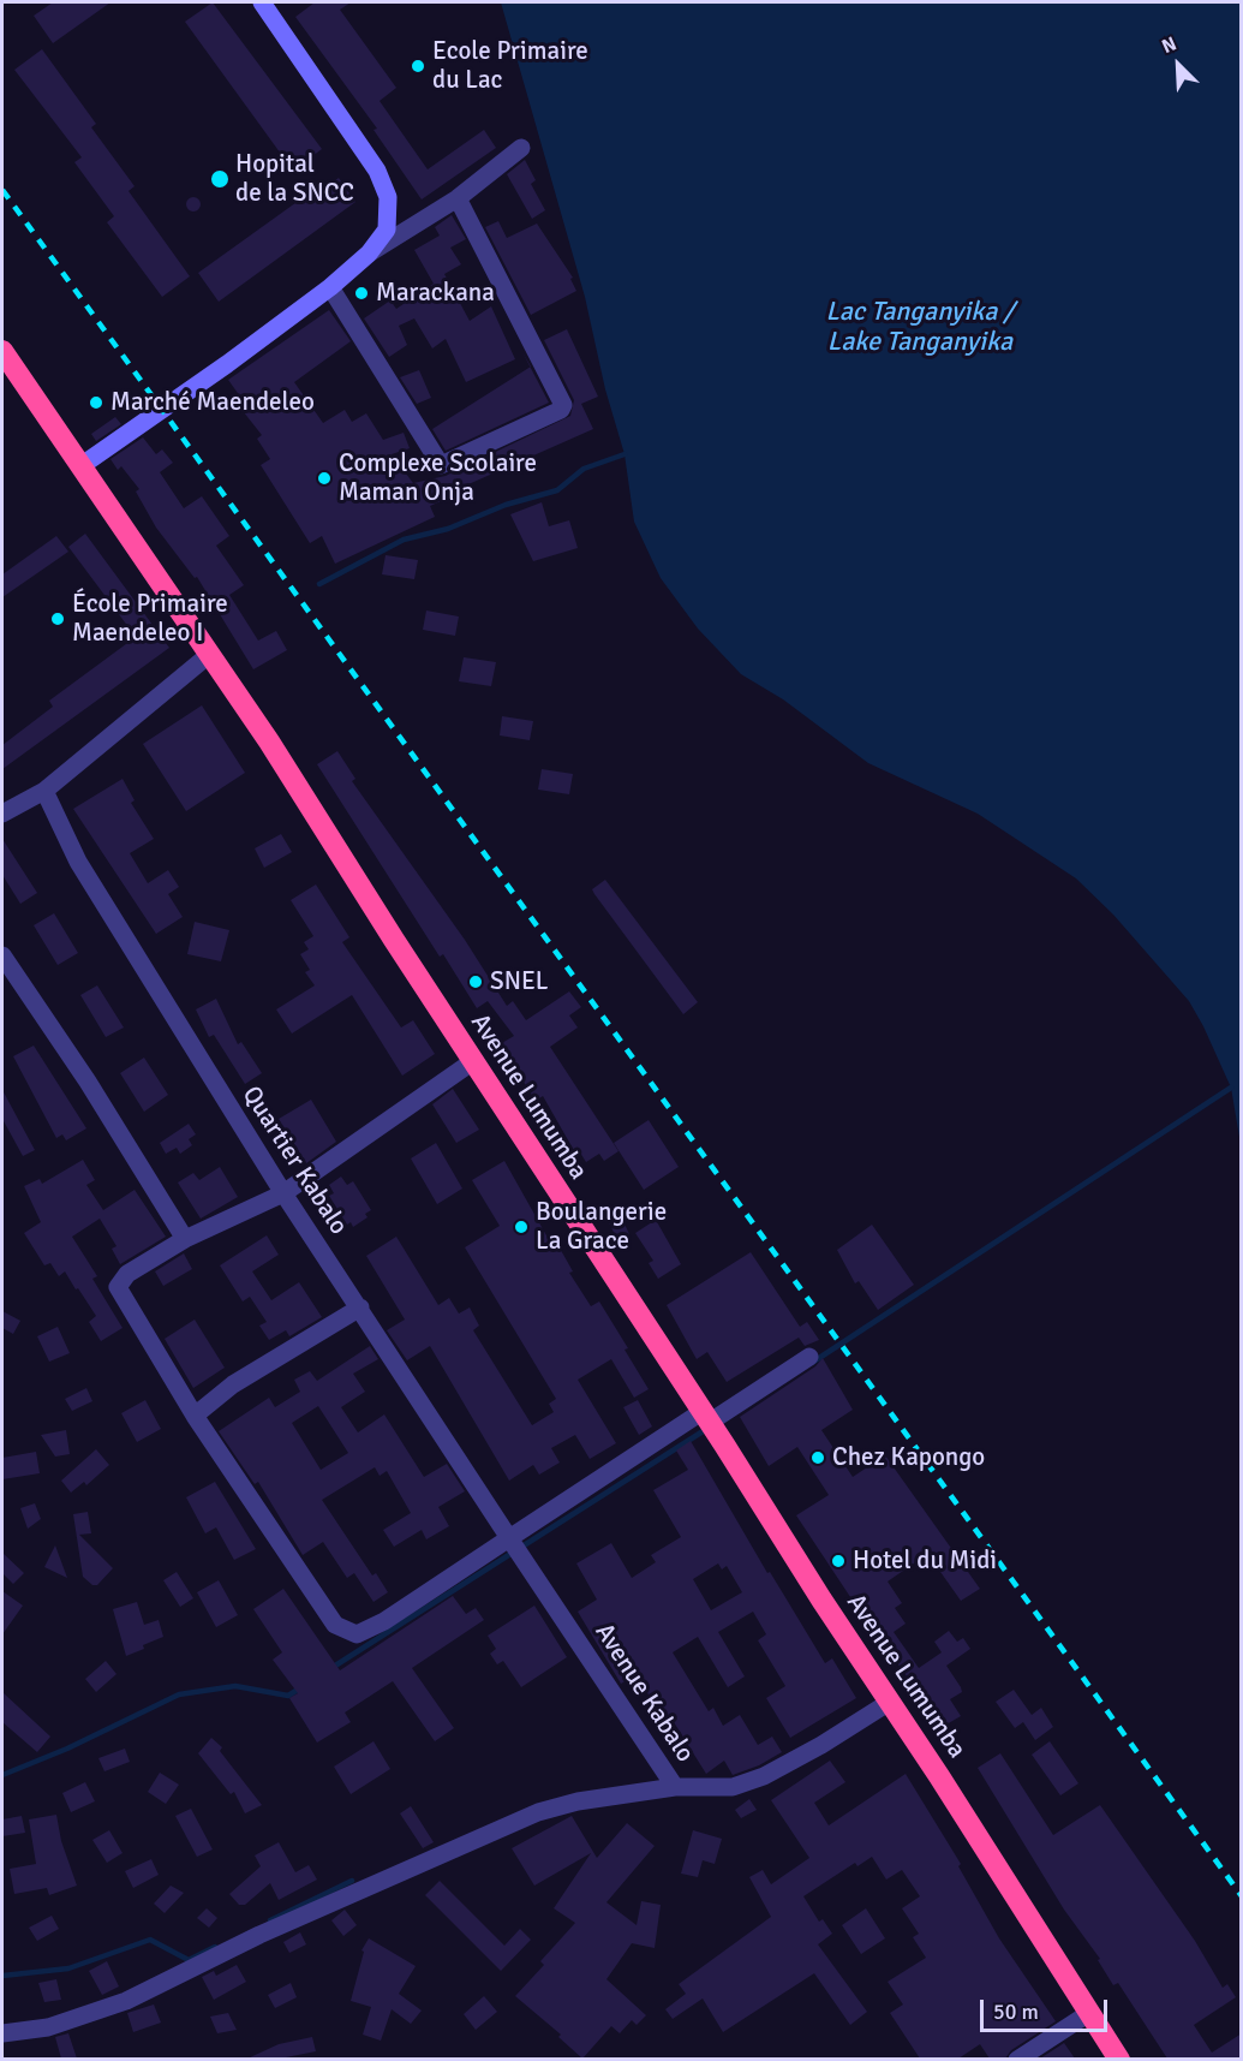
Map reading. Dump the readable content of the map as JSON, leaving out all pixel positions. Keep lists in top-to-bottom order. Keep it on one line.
{"streets":{"highway":["Avenue Lumumba"],"street":["Quartier Kabalo","Avenue Kabalo"]},"crossings":[["Avenue Lumumba","Avenue Kabalo"],["Quartier Kabalo","Avenue Kabalo"]],"water":["Lac Tanganyika / Lake Tanganyika"],"places":["Ecole Primaire du Lac","Hopital de la SNCC","Marackana","Marché Maendeleo","Complexe Scolaire Maman Onja","École Primaire Maendeleo I","SNEL","Boulangerie La Grace","Chez Kapongo","Hotel du Midi"],"scale_bar":"50 m","north":"top left"}
